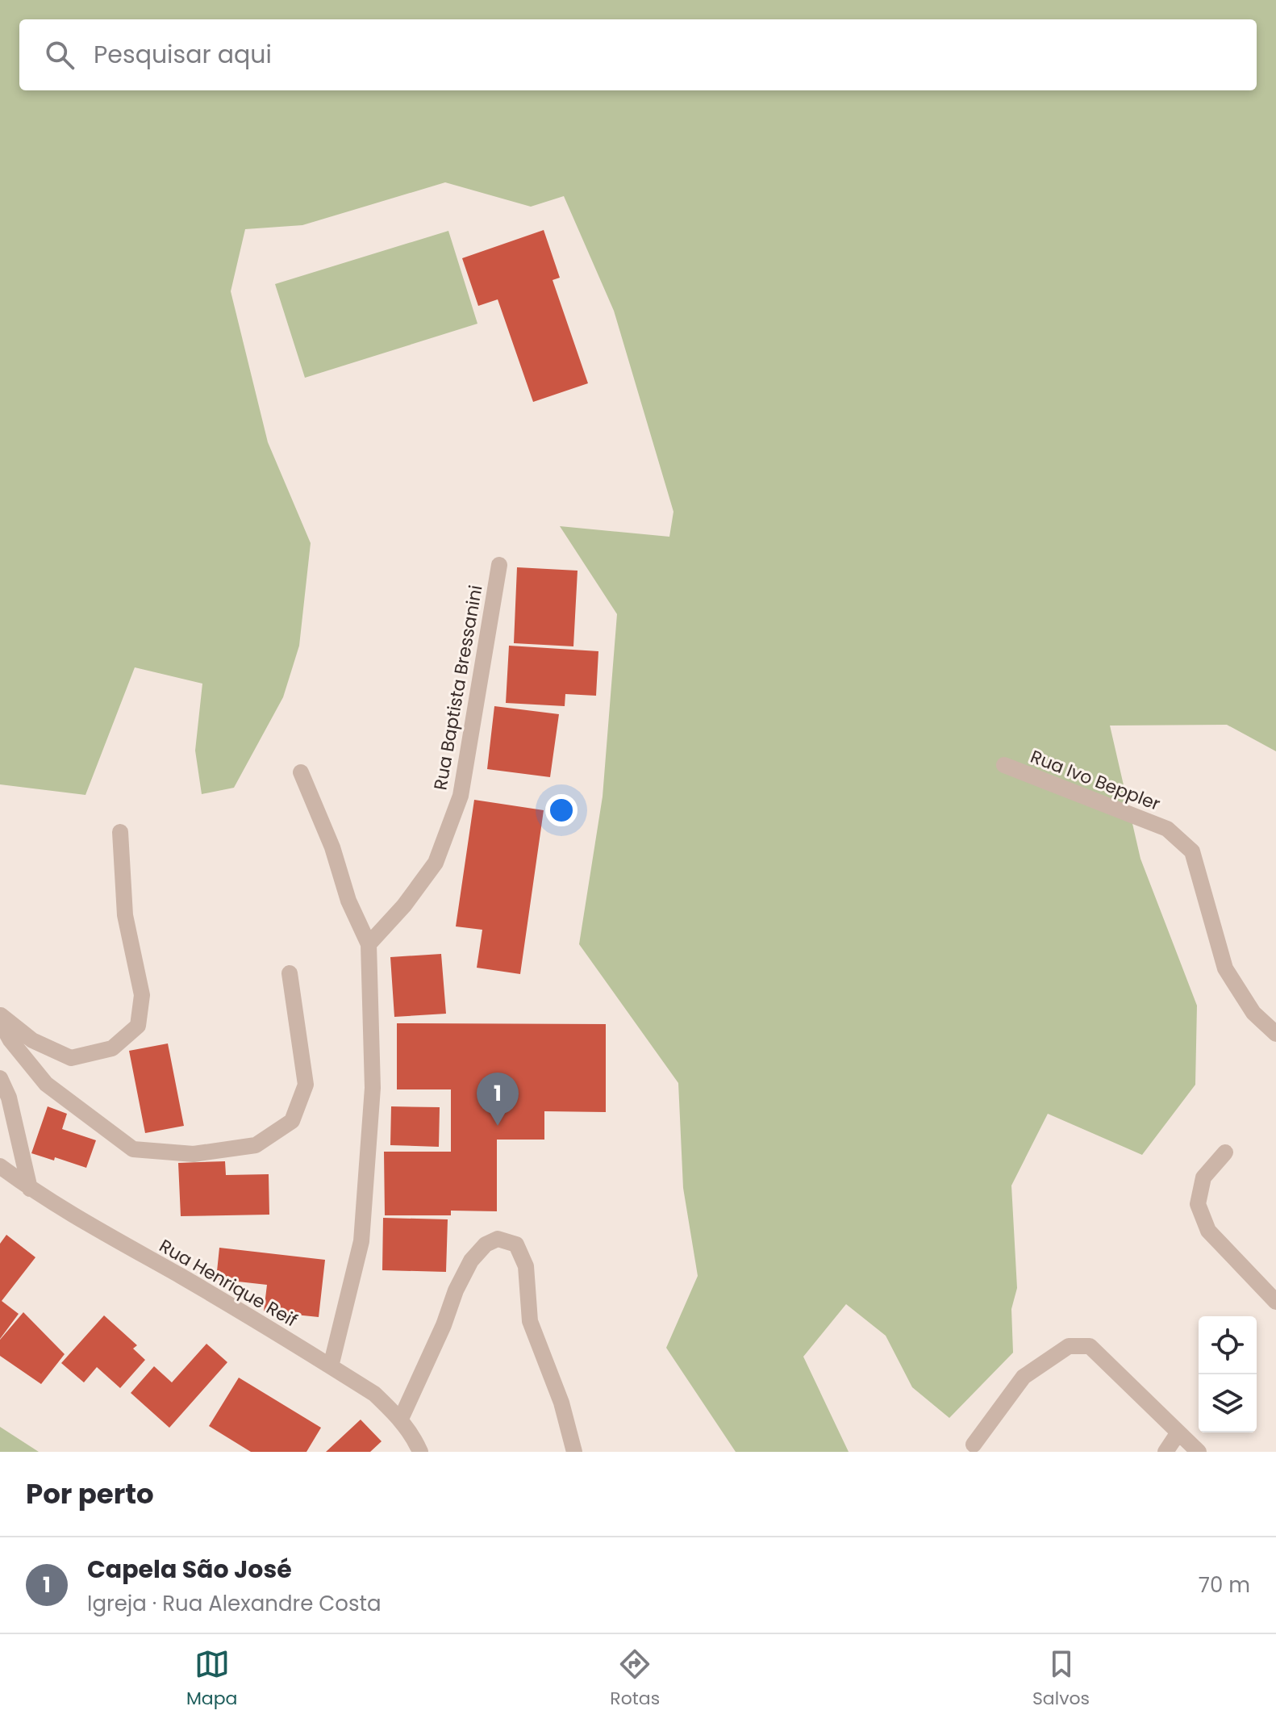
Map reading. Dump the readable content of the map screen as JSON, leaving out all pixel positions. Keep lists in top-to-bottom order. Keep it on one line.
{"streets":{"street":["Rua Baptista Bressanini","Rua Ivo Beppler","Rua Henrique Reif"]},"page":{"search":"Pesquisar aqui","pins":"1","heading":"Por perto","list":[{"mark":"1","name":"Capela São José","note":"Igreja · Rua Alexandre Costa","value":"70 m"}],"nav":["Mapa","Rotas","Salvos"]}}
